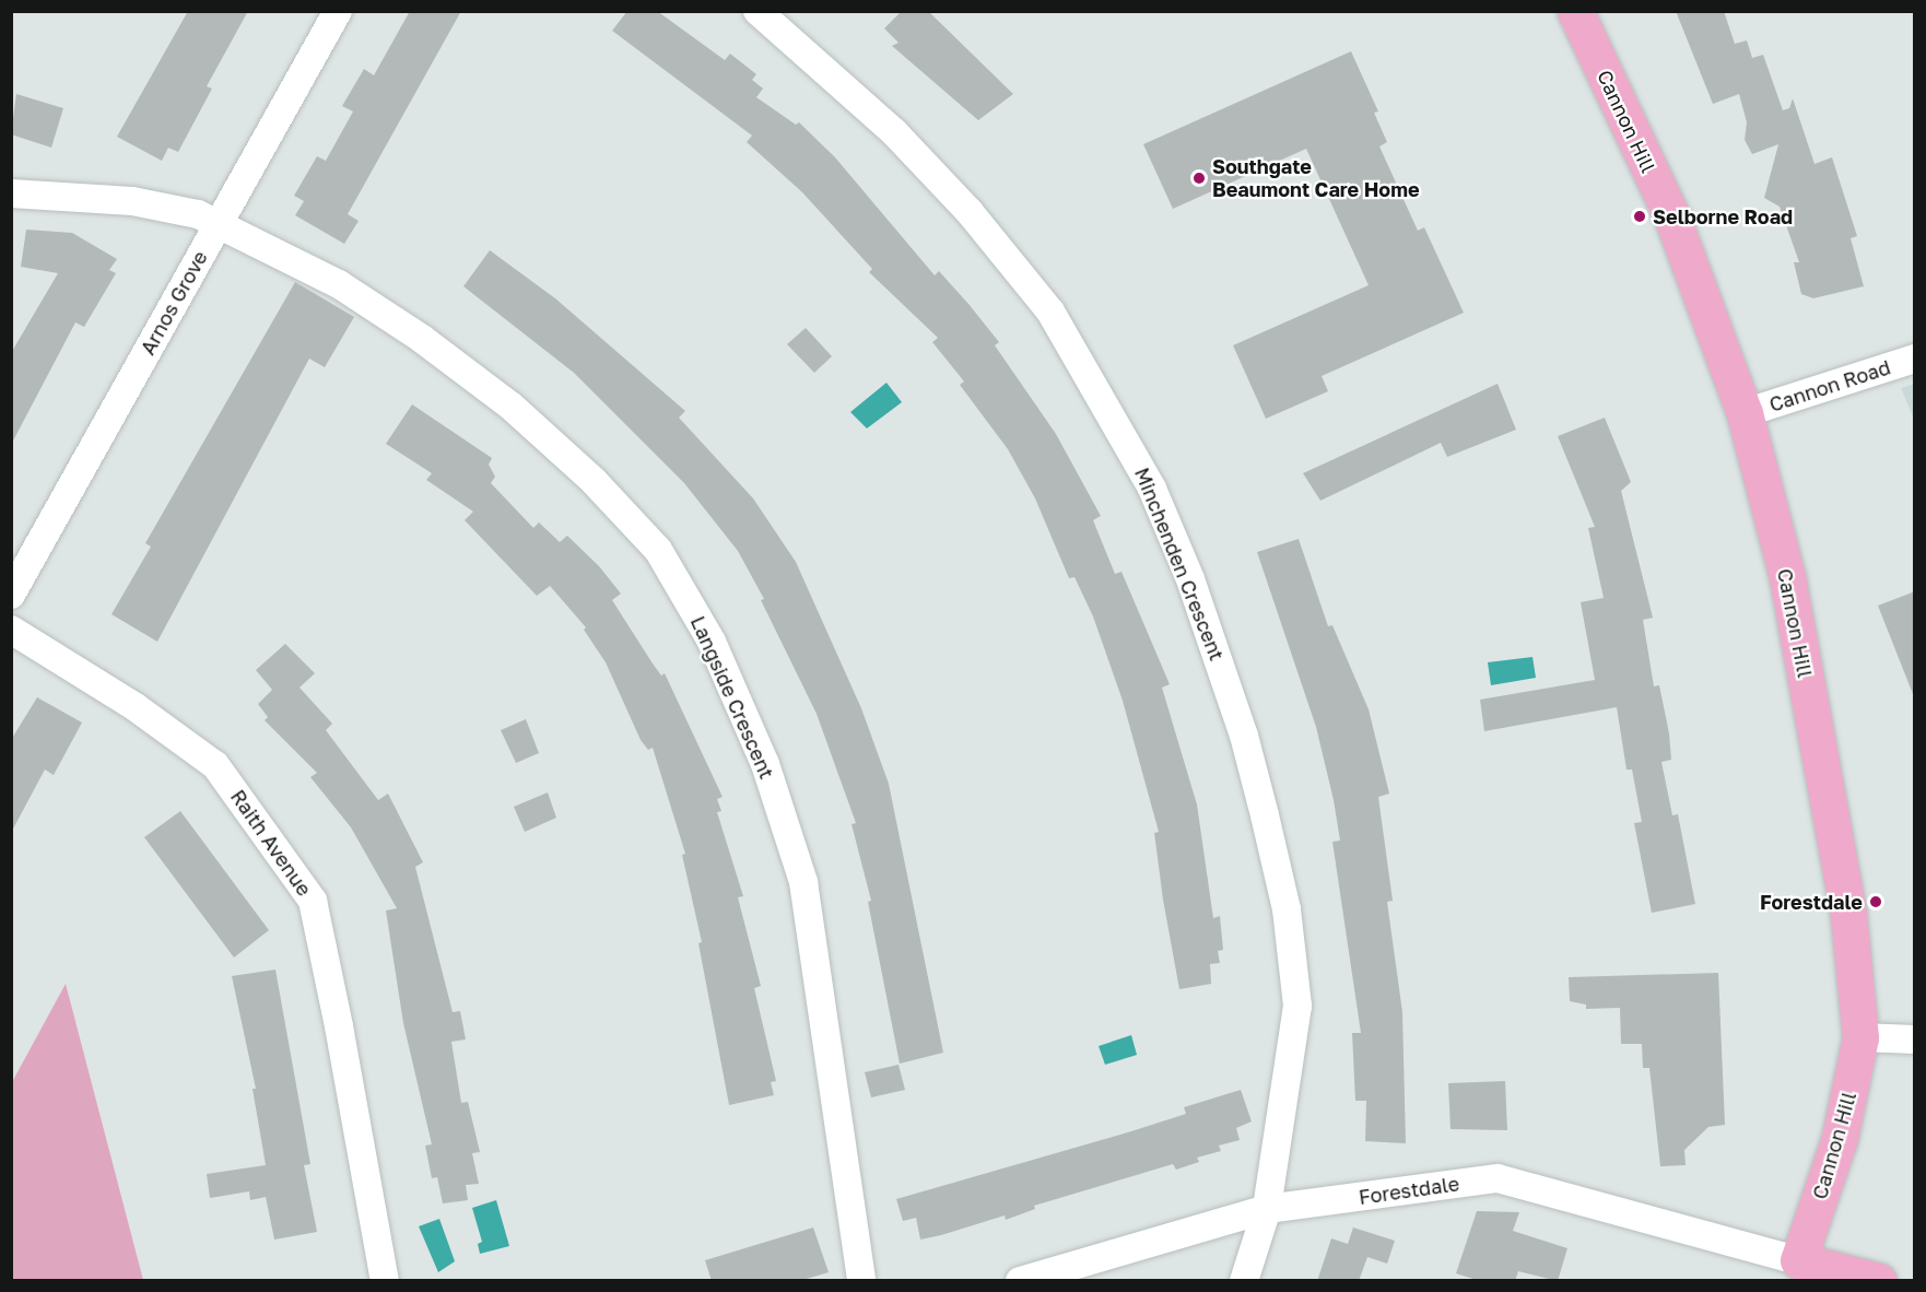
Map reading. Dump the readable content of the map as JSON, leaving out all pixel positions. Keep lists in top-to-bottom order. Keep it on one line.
{"streets":{"main road":["Cannon Hill"],"street":["Arnos Grove","Cannon Road","Minchenden Crescent","Langside Crescent","Raith Avenue","Forestdale"]},"crossings":[["Cannon Hill","Cannon Road"],["Cannon Hill","Forestdale"],["Arnos Grove","Langside Crescent"],["Minchenden Crescent","Forestdale"]],"places":["Southgate Beaumont Care Home","Selborne Road","Forestdale"]}
